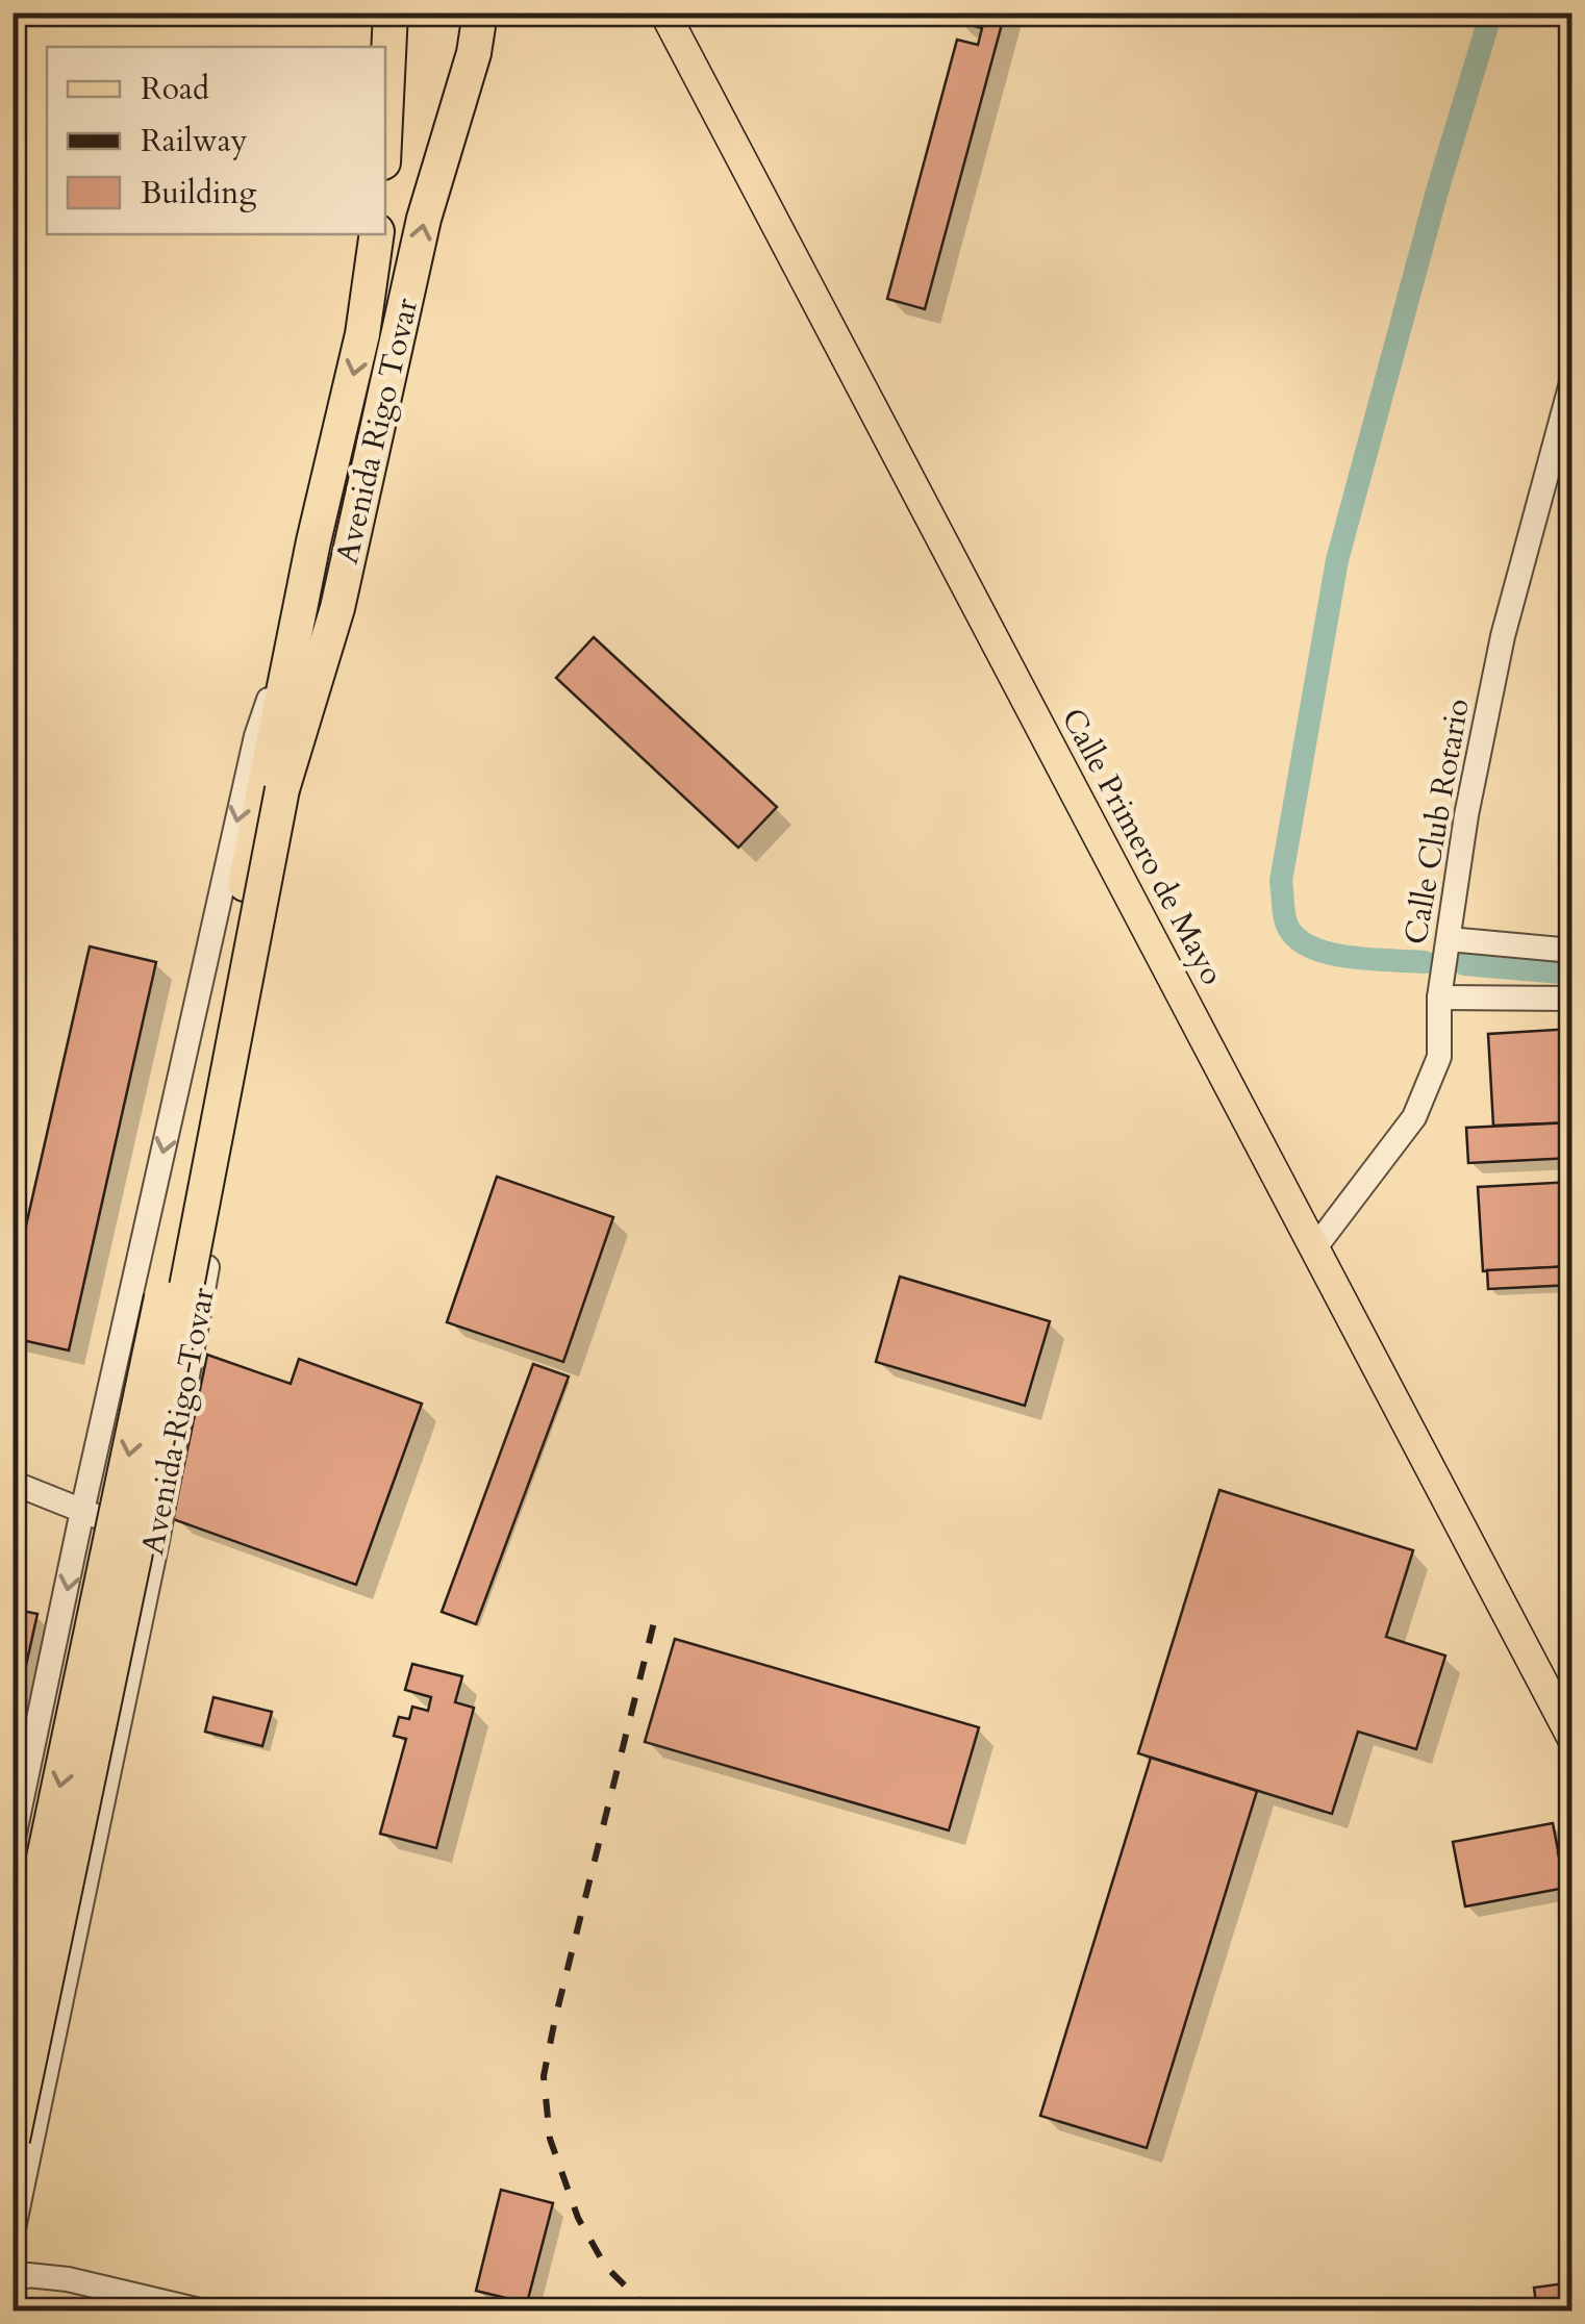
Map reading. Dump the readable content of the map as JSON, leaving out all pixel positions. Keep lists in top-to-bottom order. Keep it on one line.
{"streets":{"highway":["Avenida Rigo Tovar"],"main road":["Calle Primero de Mayo"],"street":["Calle Club Rotario"]},"crossings":[["Calle Club Rotario","Calle Primero de Mayo"]],"legend":["Road","Railway","Building"]}
